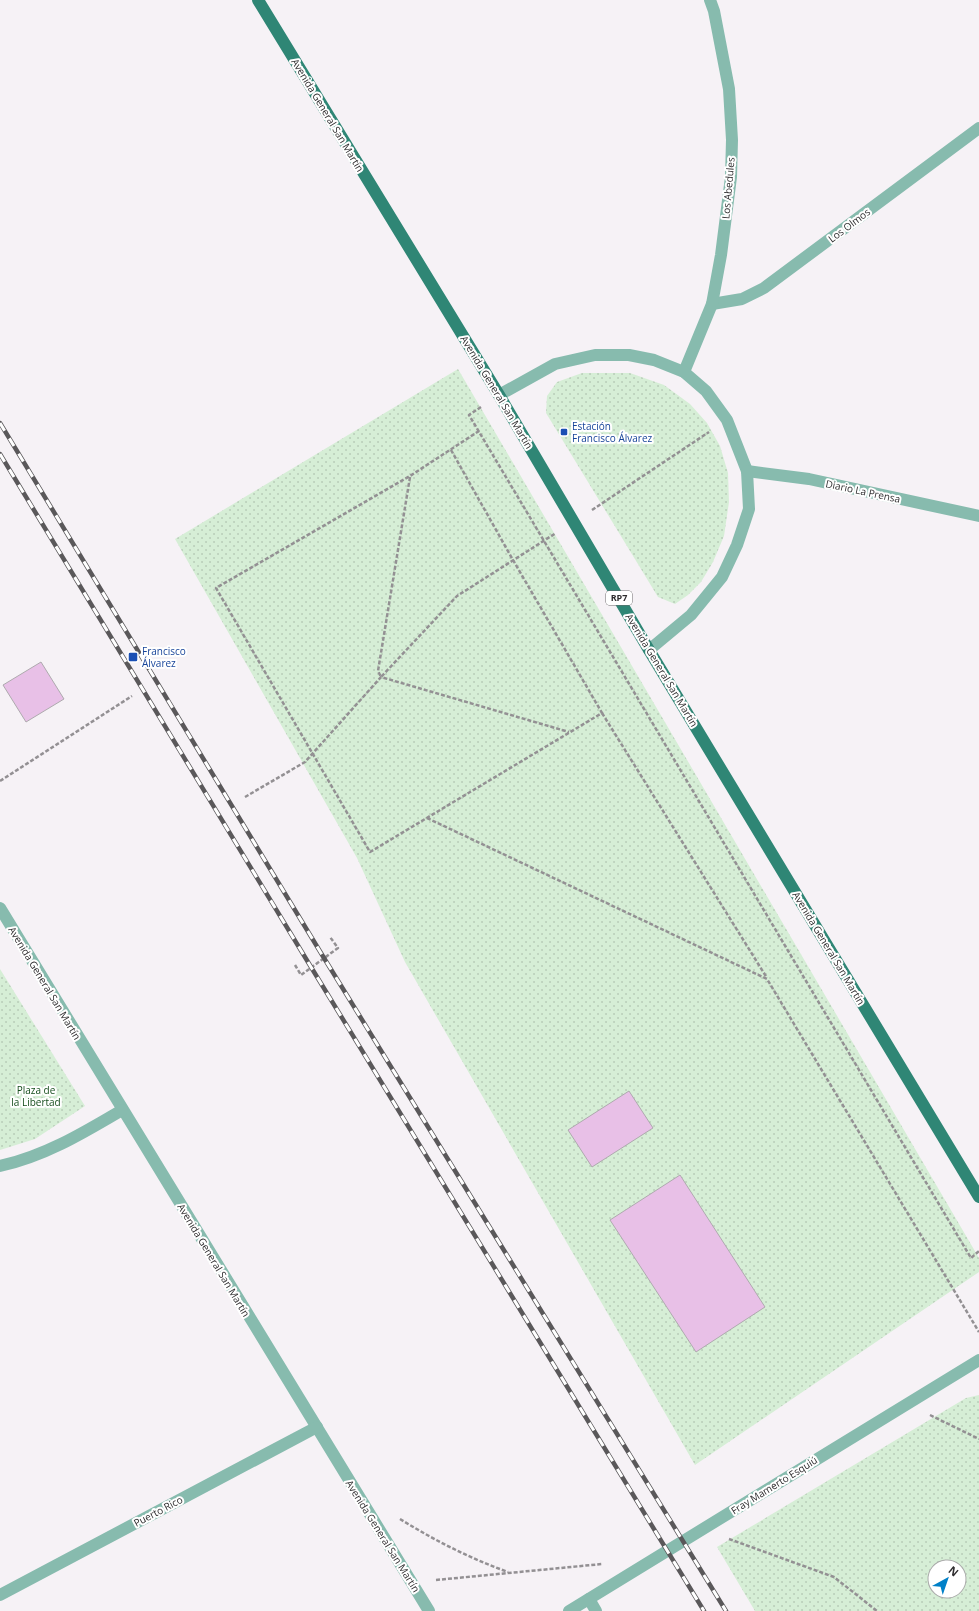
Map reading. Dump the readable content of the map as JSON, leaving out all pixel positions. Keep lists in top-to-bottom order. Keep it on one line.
{"streets":{"main road":["Avenida General San Martín","RP7"],"street":["Los Abedules","Los Olmos","Diario La Prensa","Fray Mamerto Esquiú","Puerto Rico"]},"crossings":[["Avenida General San Martín","Puerto Rico"],["Los Abedules","Los Olmos"]],"parks":["Plaza de la Libertad"],"places":{"transit":["Estación Francisco Álvarez","Francisco Álvarez"]},"north":"top right"}
